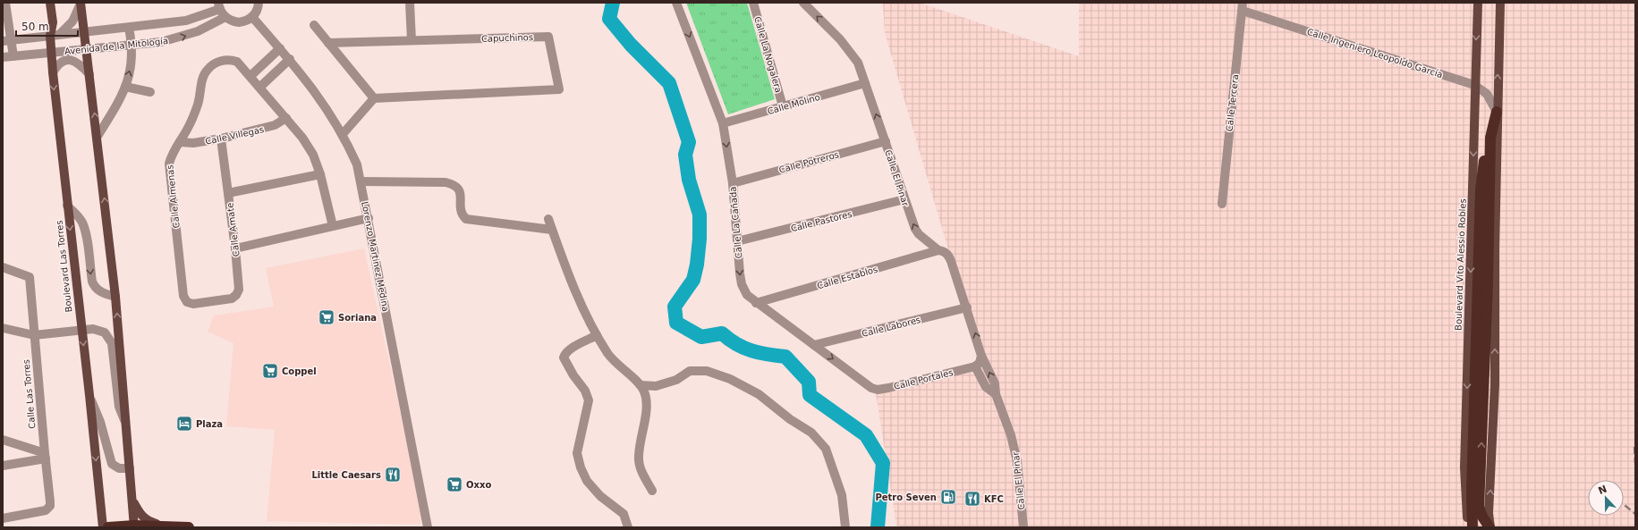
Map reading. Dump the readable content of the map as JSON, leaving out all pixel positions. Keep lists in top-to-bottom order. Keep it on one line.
{"streets":{"main road":["Boulevard Vito Alessio Robles","Boulevard Las Torres"],"street":["Capuchinos","Avenida de la Mitología","Calle Ingeniero Leopoldo García","Calle La Nogalera","Calle Tercera","Calle Molino","Calle Villegas","Calle Potreros","Calle El Pinar","Calle Almenas","Calle Pastores","Calle La Cañada","Calle Amate","Lorenzo Martinez Medina","Calle Establos","Calle Labores","Calle Portales","Calle Las Torres"]},"crossings":[["Avenida de la Mitología","Boulevard Las Torres"],["Calle Ingeniero Leopoldo García","Calle Tercera"],["Calle Ingeniero Leopoldo García","Boulevard Vito Alessio Robles"],["Calle La Nogalera","Calle Molino"],["Calle Molino","Calle El Pinar"],["Calle Molino","Calle La Cañada"],["Calle Villegas","Calle Almenas"],["Calle Villegas","Calle Amate"],["Calle Potreros","Calle El Pinar"],["Calle Potreros","Calle La Cañada"],["Calle El Pinar","Calle Pastores"],["Calle El Pinar","Calle Establos"],["Calle El Pinar","Calle Labores"],["Calle El Pinar","Calle Portales"],["Calle Almenas","Calle Amate"],["Calle Pastores","Calle La Cañada"],["Calle La Cañada","Calle Establos"],["Calle La Cañada","Calle Labores"],["Calle La Cañada","Calle Portales"]],"one_way":["Calle El Pinar","Calle La Cañada"],"places":{"supermarket":["Soriana","Coppel","Oxxo"],"hotel":["Plaza"],"restaurant":["Little Caesars","KFC"],"fuel station":["Petro Seven"]},"scale_bar":"50 m","north":"top"}
